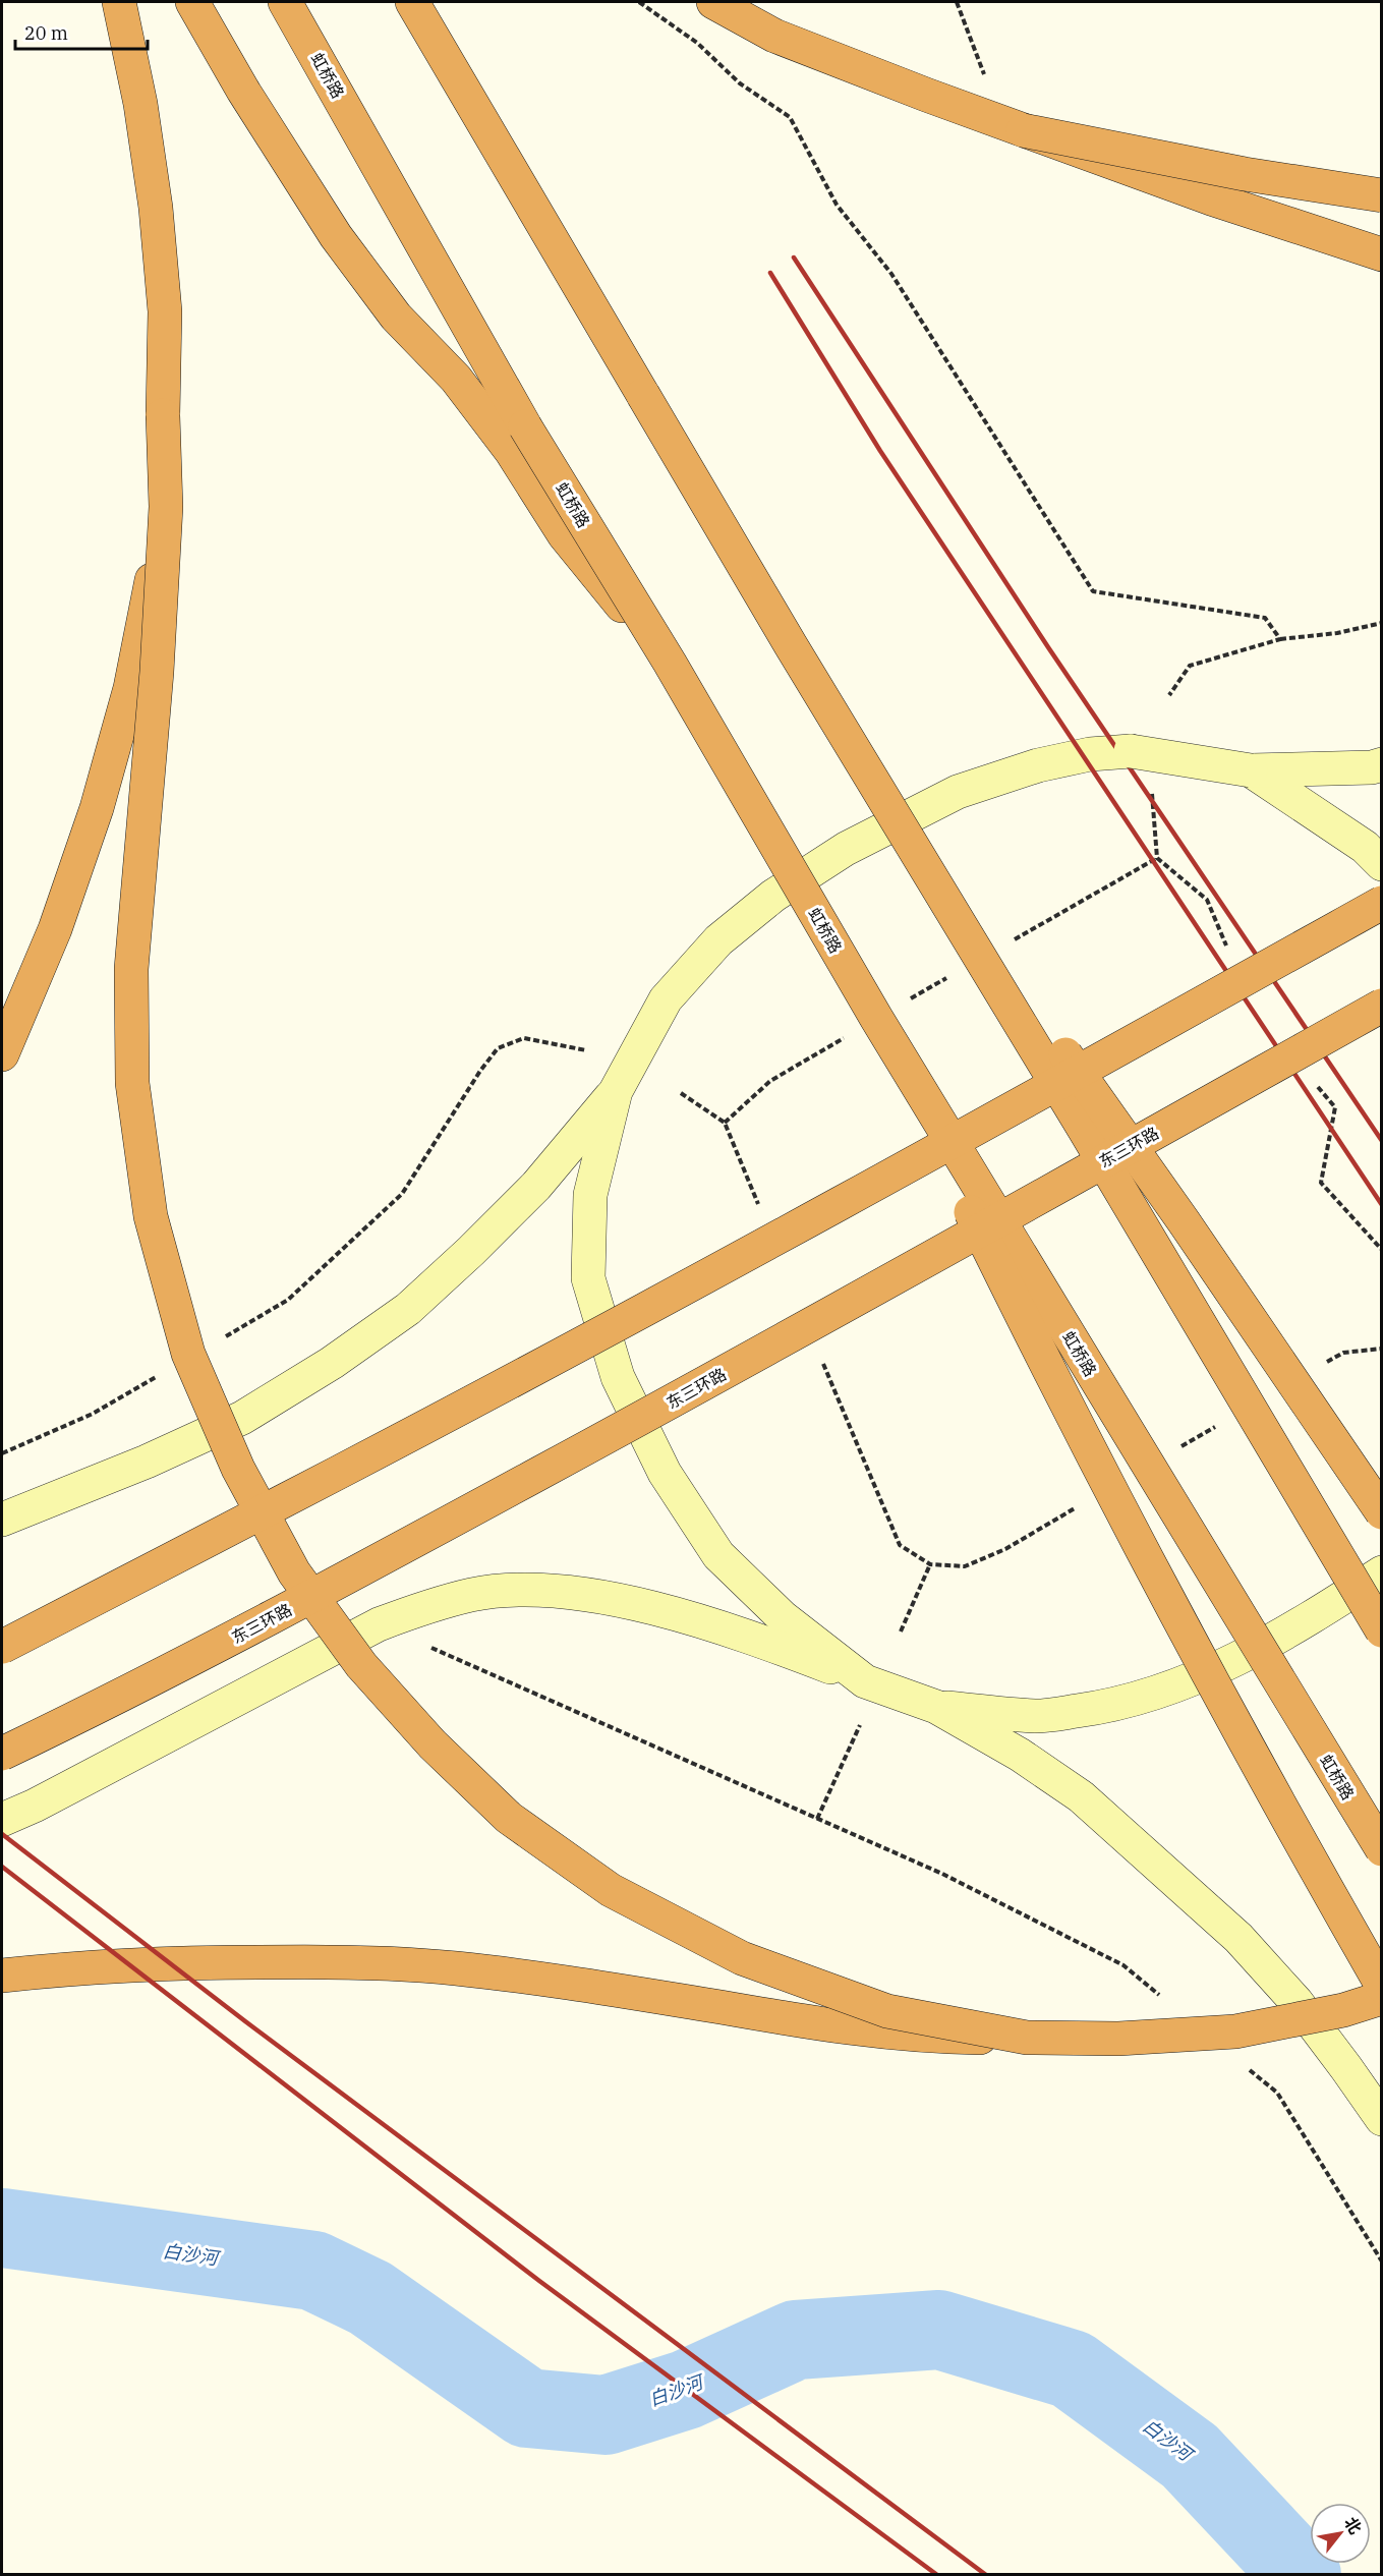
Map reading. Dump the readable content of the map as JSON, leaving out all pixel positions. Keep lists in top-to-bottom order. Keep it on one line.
{"streets":{"highway":["虹桥路","东三环路"]},"water":["白沙河"],"scale_bar":"20 m","north":"top right"}
